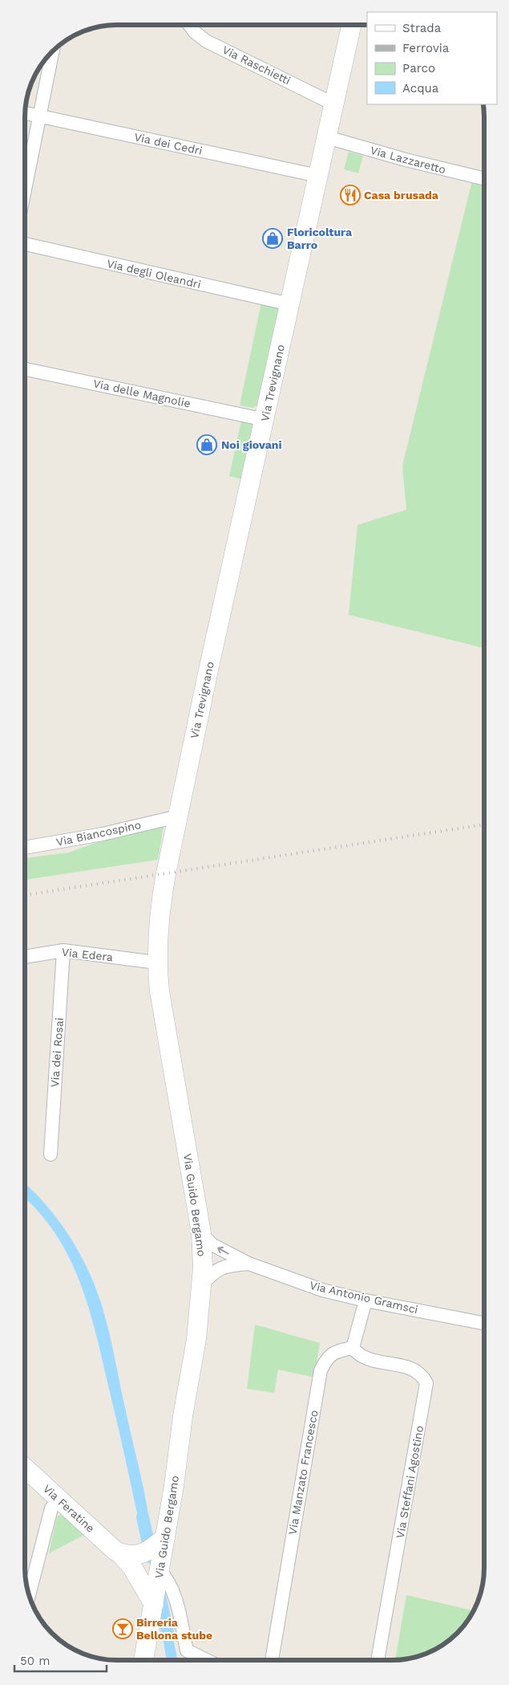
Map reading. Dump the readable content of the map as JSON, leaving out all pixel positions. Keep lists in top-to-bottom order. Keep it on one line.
{"streets":{"main road":["Via Trevignano","Via Guido Bergamo","Via Feratine"],"street":["Via Raschietti","Via dei Cedri","Via Lazzaretto","Via degli Oleandri","Via delle Magnolie","Via Biancospino","Via Edera","Via dei Rosai","Via Antonio Gramsci","Via Manzato Francesco","Via Steffani Agostino"]},"crossings":[["Via Raschietti","Via Trevignano"],["Via dei Cedri","Via Trevignano"],["Via Lazzaretto","Via Trevignano"],["Via degli Oleandri","Via Trevignano"],["Via Trevignano","Via delle Magnolie"],["Via Trevignano","Via Biancospino"],["Via Trevignano","Via Guido Bergamo"],["Via Biancospino","Via Guido Bergamo"],["Via Edera","Via dei Rosai"],["Via Edera","Via Guido Bergamo"],["Via Guido Bergamo","Via Antonio Gramsci"],["Via Manzato Francesco","Via Steffani Agostino"]],"places":{"restaurant":["Casa brusada"],"shop":["Floricoltura Barro","Noi giovani"],"bar":["Birreria Bellona stube"]},"legend":["Strada","Ferrovia","Parco","Acqua"],"scale_bar":"50 m"}
